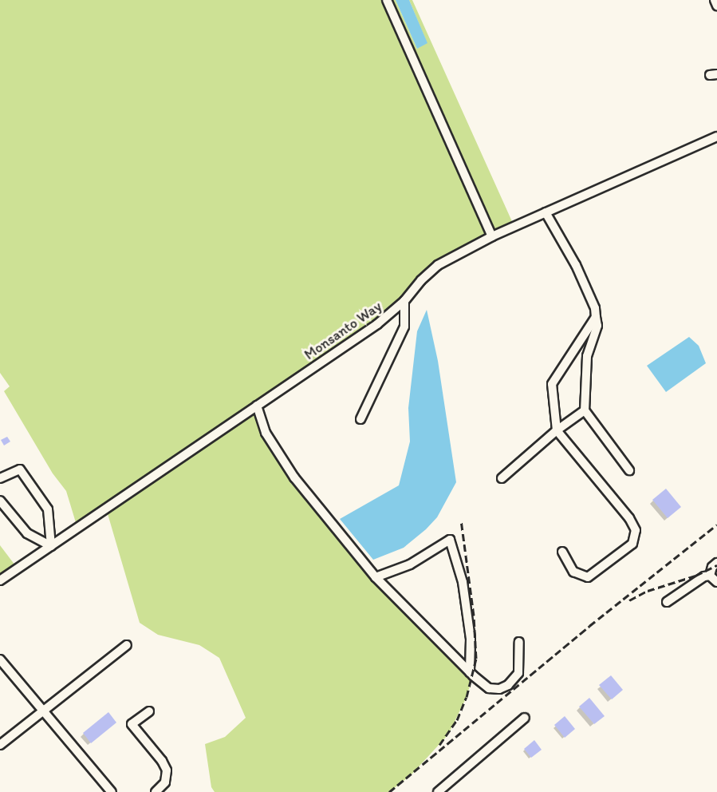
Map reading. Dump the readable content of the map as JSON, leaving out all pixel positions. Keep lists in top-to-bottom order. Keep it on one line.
{"streets":{"street":["Monsanto Way"]}}
